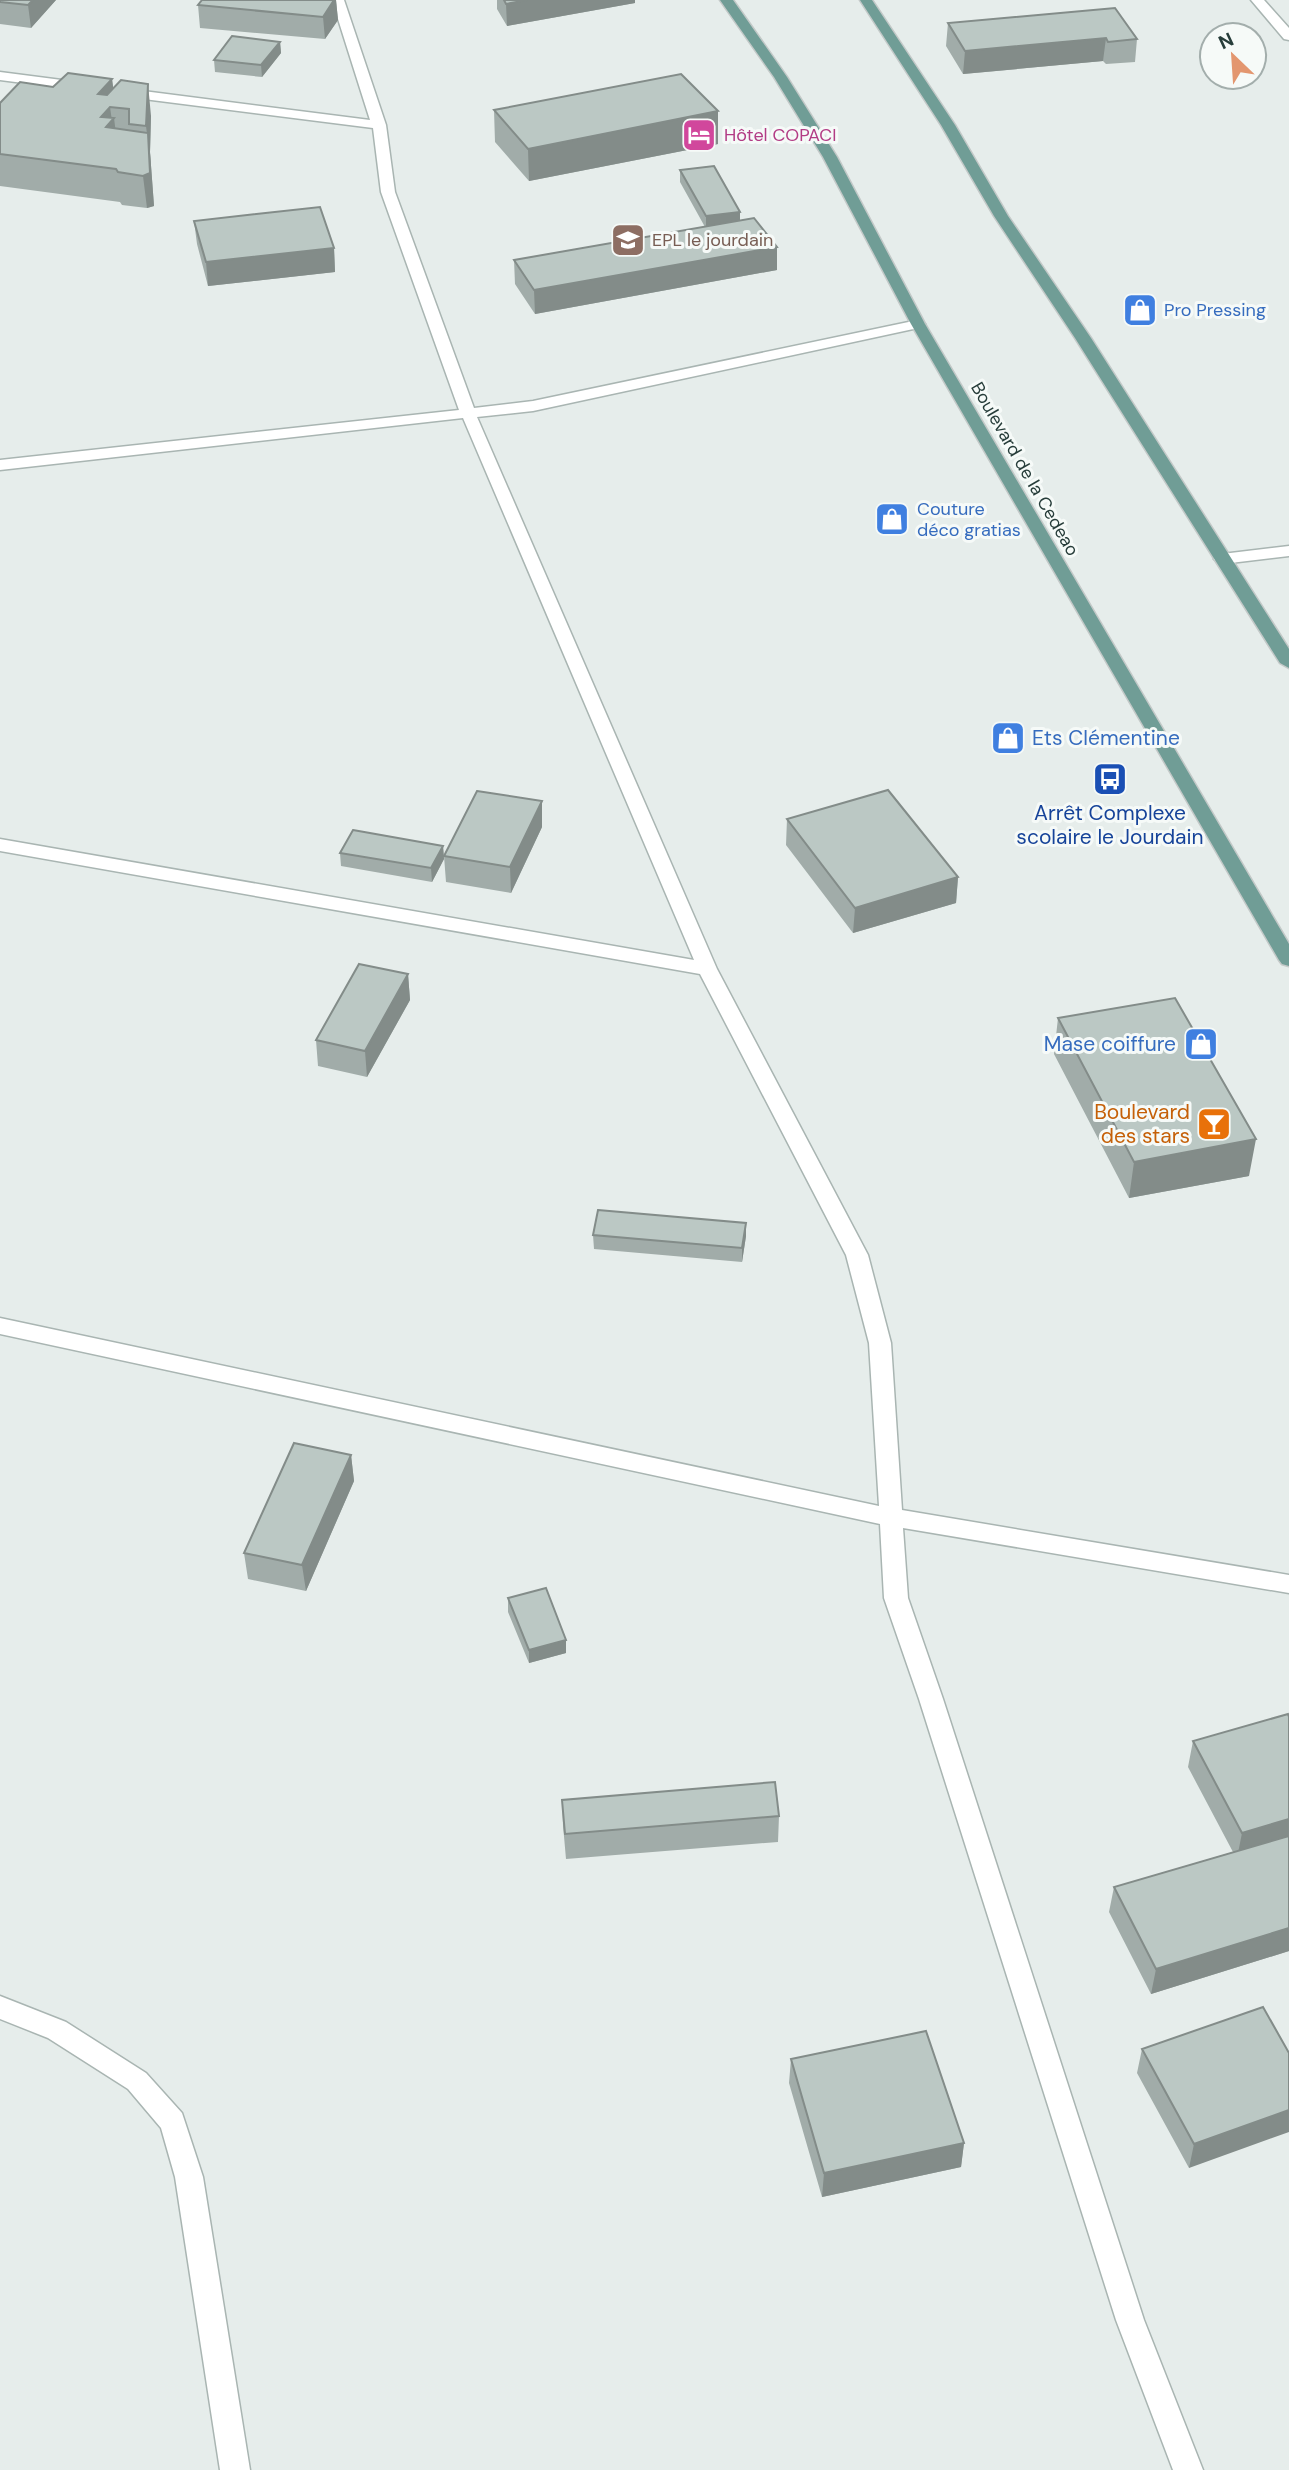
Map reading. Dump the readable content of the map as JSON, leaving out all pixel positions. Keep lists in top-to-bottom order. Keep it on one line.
{"streets":{"main road":["Boulevard de la Cedeao"]},"places":{"hotel":["Hôtel COPACI"],"school or university":["EPL le jourdain"],"shop":["Pro Pressing","Couture déco gratias","Ets Clémentine","Mase coiffure"],"bus stop":["Arrêt Complexe scolaire le Jourdain"],"bar":["Boulevard des stars"]},"north":"top left"}
